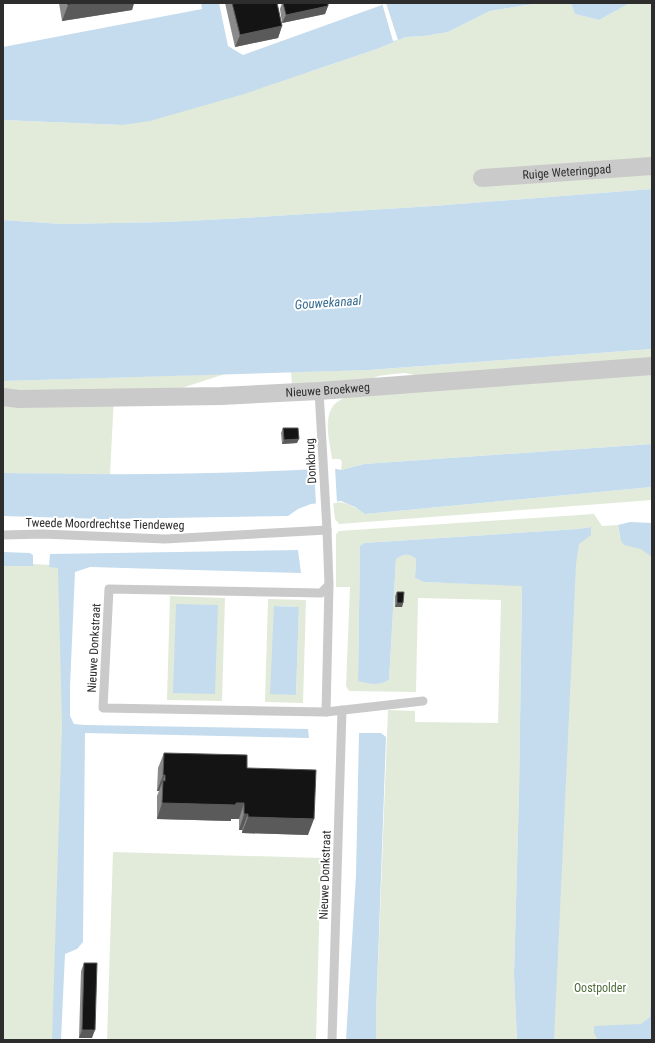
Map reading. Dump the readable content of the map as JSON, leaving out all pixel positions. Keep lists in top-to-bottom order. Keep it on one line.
{"streets":{"street":["Ruige Weteringpad","Nieuwe Broekweg"],"lane":["Donkbrug","Tweede Moordrechtse Tiendeweg","Nieuwe Donkstraat"]},"crossings":[["Nieuwe Broekweg","Donkbrug"],["Donkbrug","Tweede Moordrechtse Tiendeweg"]],"water":["Gouwekanaal"],"parks":["Oostpolder"]}
